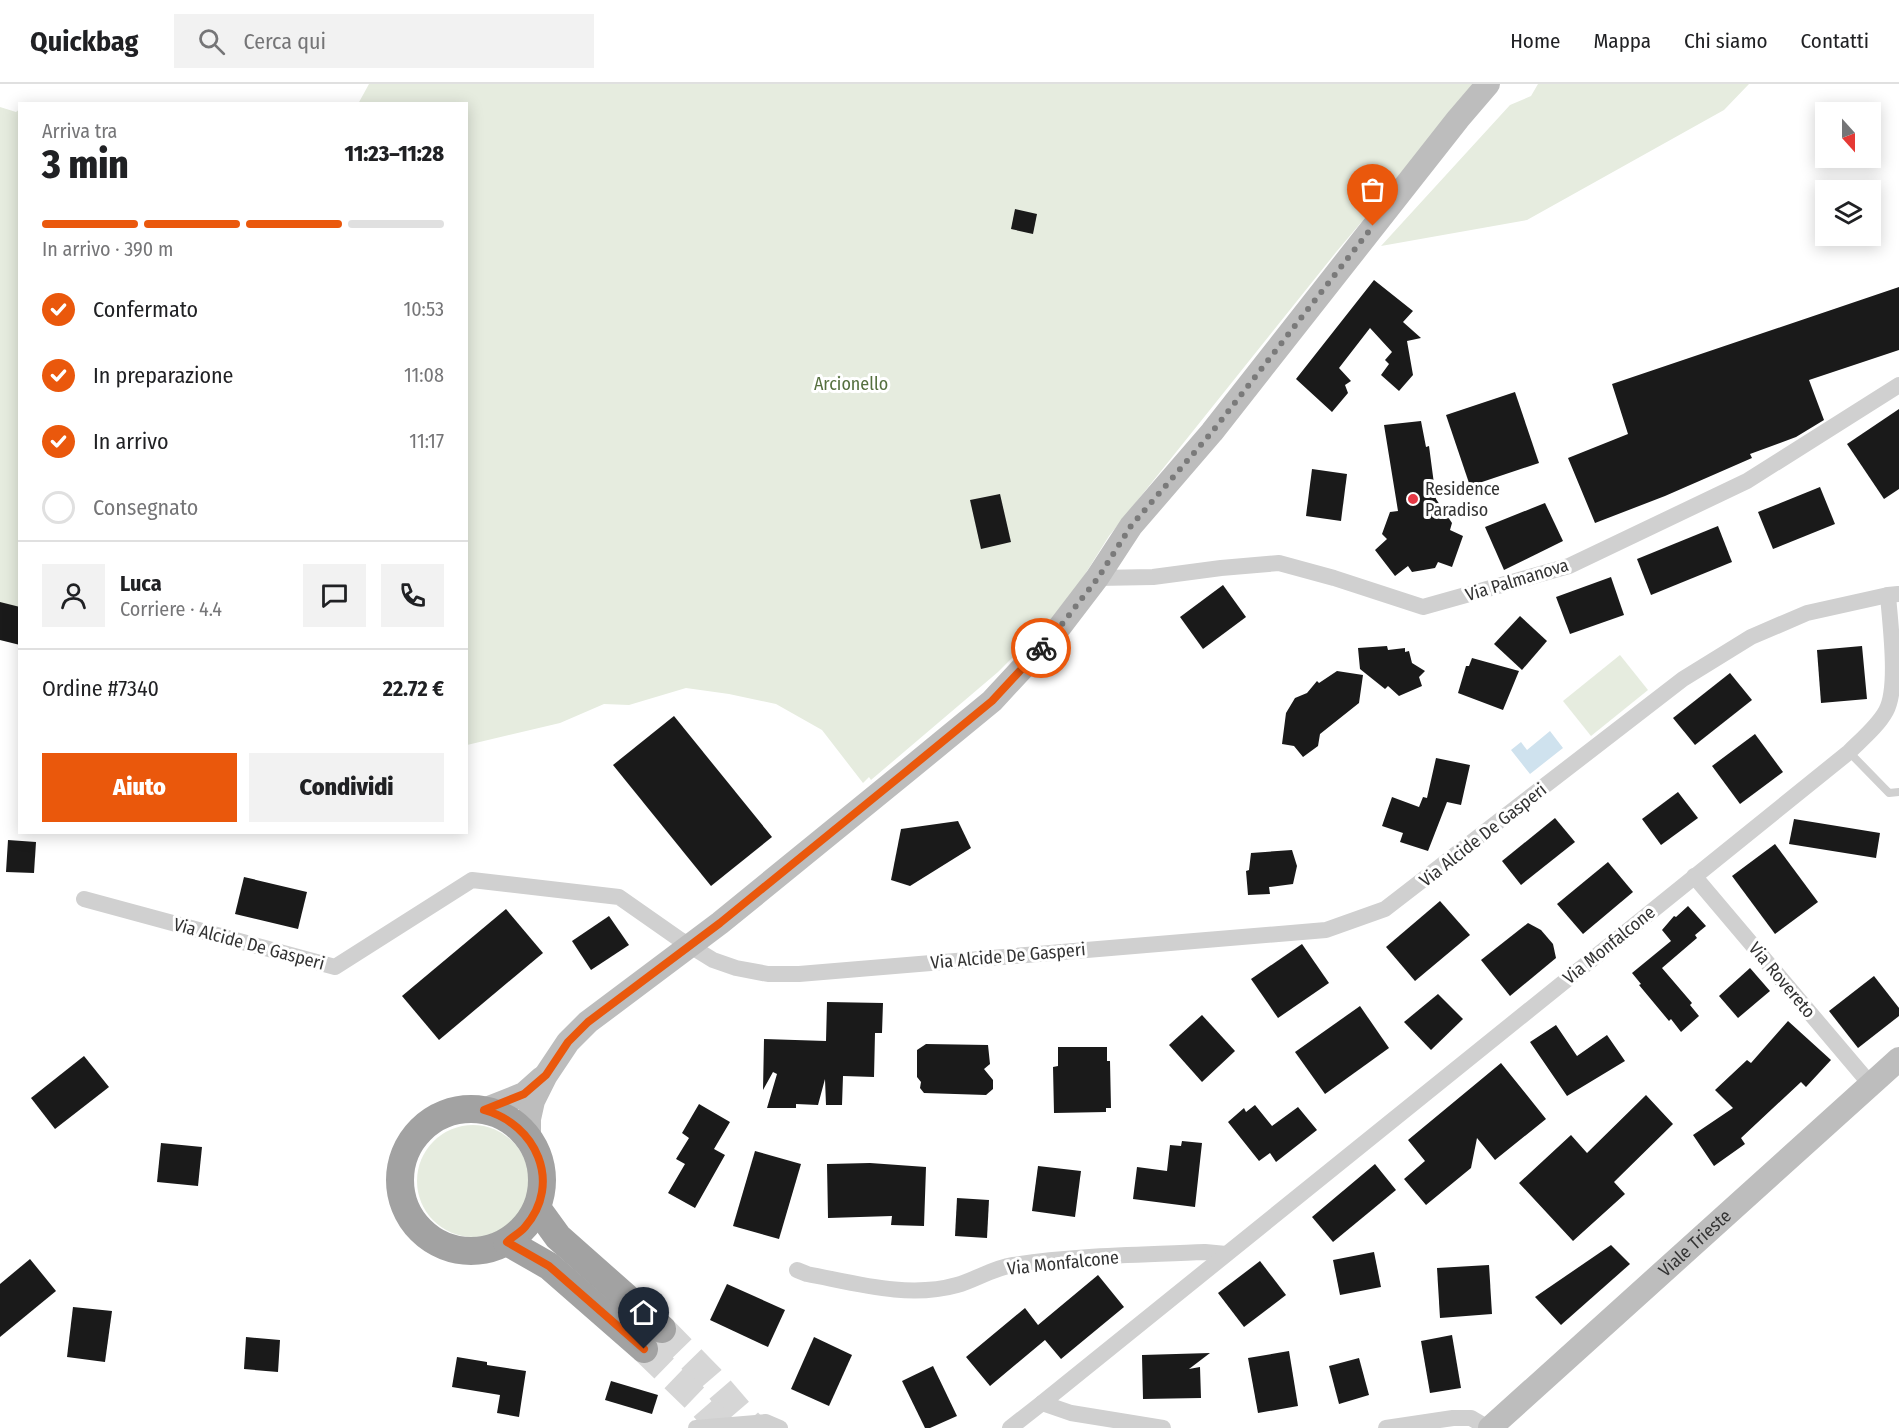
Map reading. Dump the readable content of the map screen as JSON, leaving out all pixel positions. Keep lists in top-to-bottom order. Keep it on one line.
{"streets":{"main road":["Viale Trieste"],"street":["Via Palmanova","Via Alcide De Gasperi","Via Monfalcone","Via Rovereto"]},"crossings":[["Via Alcide De Gasperi","Via Monfalcone"],["Via Monfalcone","Via Rovereto"],["Via Rovereto","Viale Trieste"]],"parks":["Arcionello"],"places":["Residence Paradiso"],"north":"bottom","page":{"header":"Quickbag","search":"Cerca qui","nav":["Home","Mappa","Chi siamo","Contatti"],"heading":["3 min","Arriva tra","11:23–11:28"],"panel":["Luca","Corriere · 4.4","Ordine #7340","22.72 €"],"bar":"In arrivo · 390 m","list":[["Confermato","10:53"],["In preparazione","11:08"],["In arrivo","11:17"],"Consegnato"],"buttons":["Aiuto","Condividi"]}}
